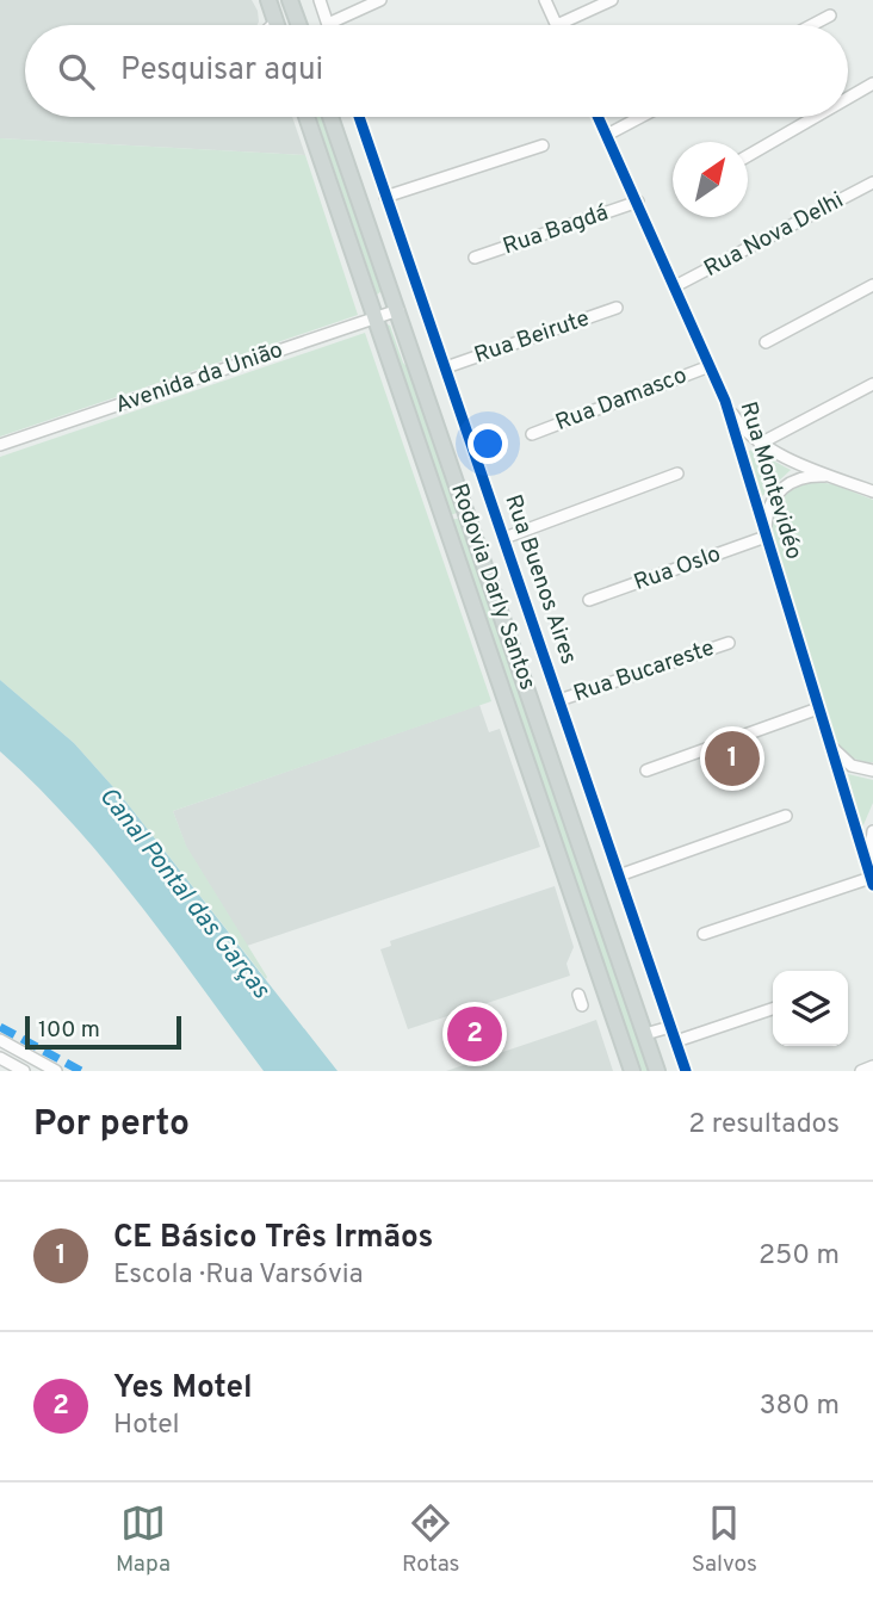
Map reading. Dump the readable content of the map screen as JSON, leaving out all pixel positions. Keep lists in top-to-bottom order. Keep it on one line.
{"streets":{"main road":["Rodovia Darly Santos"],"street":["Rua Bagdá","Rua Nova Delhi","Rua Beirute","Avenida da União","Rua Damasco","Rua Montevidéo","Rua Oslo","Rua Buenos Aires","Rua Bucareste"]},"crossings":[["Rua Bagdá","Rua Montevidéo"],["Rua Nova Delhi","Rua Montevidéo"],["Rua Beirute","Rua Buenos Aires"],["Avenida da União","Rodovia Darly Santos"],["Rua Damasco","Rua Montevidéo"],["Rua Montevidéo","Rua Oslo"],["Rua Buenos Aires","Rua Bucareste"]],"water":["Canal Pontal das Garças"],"scale_bar":"100 m","north":"top right","page":{"search":"Pesquisar aqui","pins":["1","2"],"scale":"100 m","heading":["Por perto","2 resultados"],"list":[{"mark":"1","name":"CE Básico Três Irmãos","note":"Escola · Rua Varsóvia","value":"250 m"},{"mark":"2","name":"Yes Motel","note":"Hotel","value":"380 m"}],"nav":["Mapa","Rotas","Salvos"]}}
